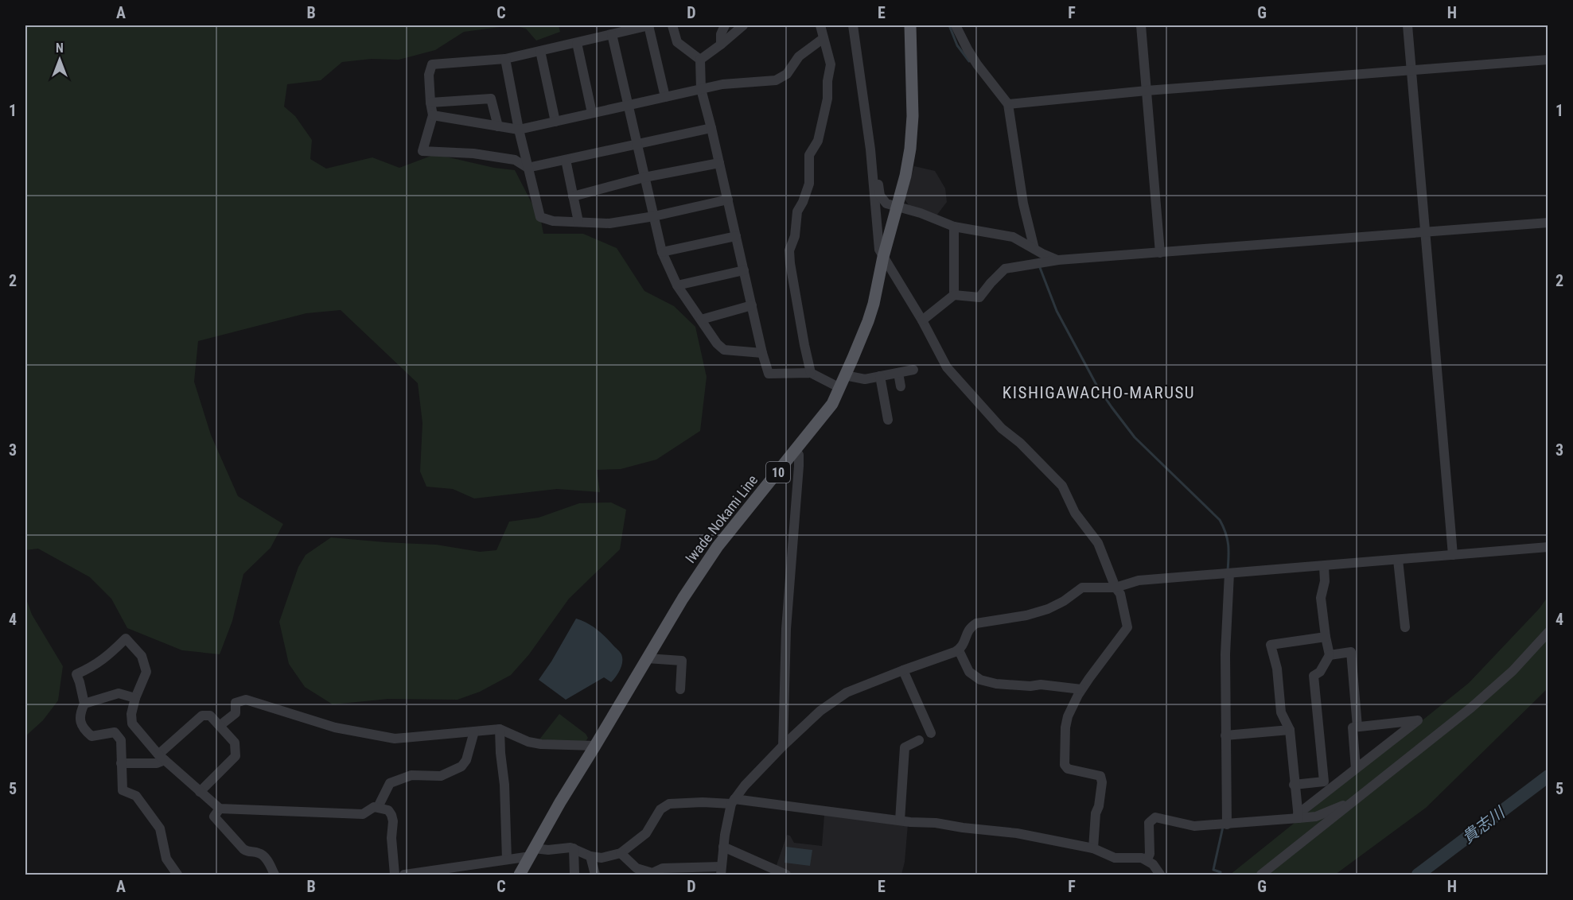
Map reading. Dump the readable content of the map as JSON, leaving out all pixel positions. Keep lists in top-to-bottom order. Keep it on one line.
{"streets":{"main road":["10","Iwade Nokami Line"]},"districts":["KISHIGAWACHO-MARUSU"],"water":["貴志川"],"north":"top","grid":{"columns":["A","B","C","D","E","F","G","H"],"rows":["1","2","3","4","5"]}}
